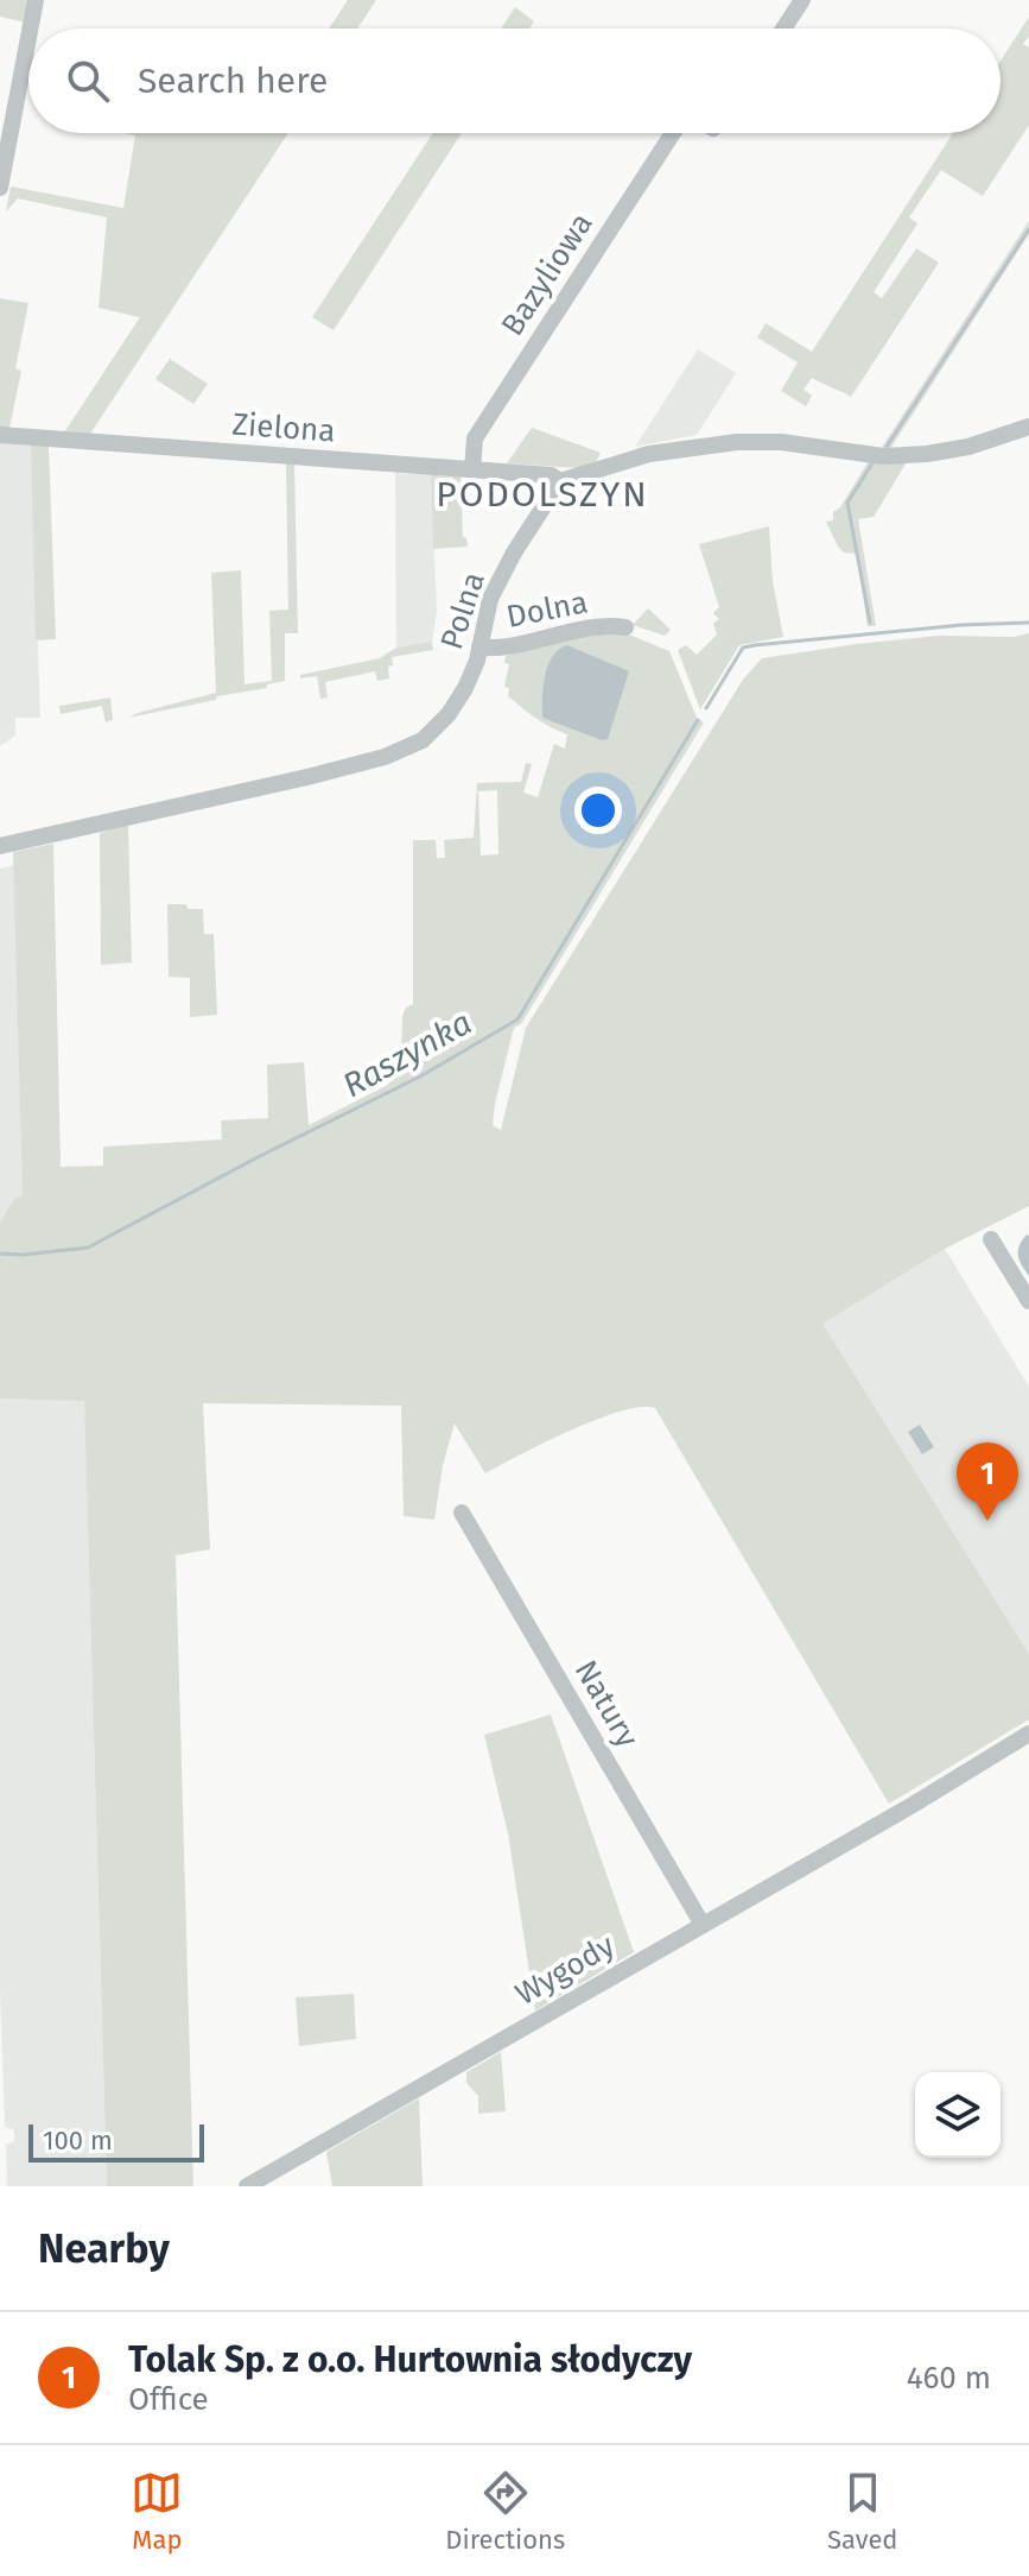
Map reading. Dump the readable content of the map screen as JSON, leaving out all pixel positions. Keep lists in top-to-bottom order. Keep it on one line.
{"streets":{"street":["Bazyliowa","Zielona","Dolna","Polna","Natury","Wygody"]},"crossings":[["Bazyliowa","Zielona"],["Zielona","Polna"],["Dolna","Polna"],["Natury","Wygody"]],"districts":["PODOLSZYN"],"water":["Raszynka"],"scale_bar":"100 m","page":{"search":"Search here","pins":"1","scale":"100 m","heading":"Nearby","list":[{"mark":"1","name":"Tolak Sp. z o.o. Hurtownia słodyczy","note":"Office","value":"460 m"}],"nav":["Map","Directions","Saved"]}}
